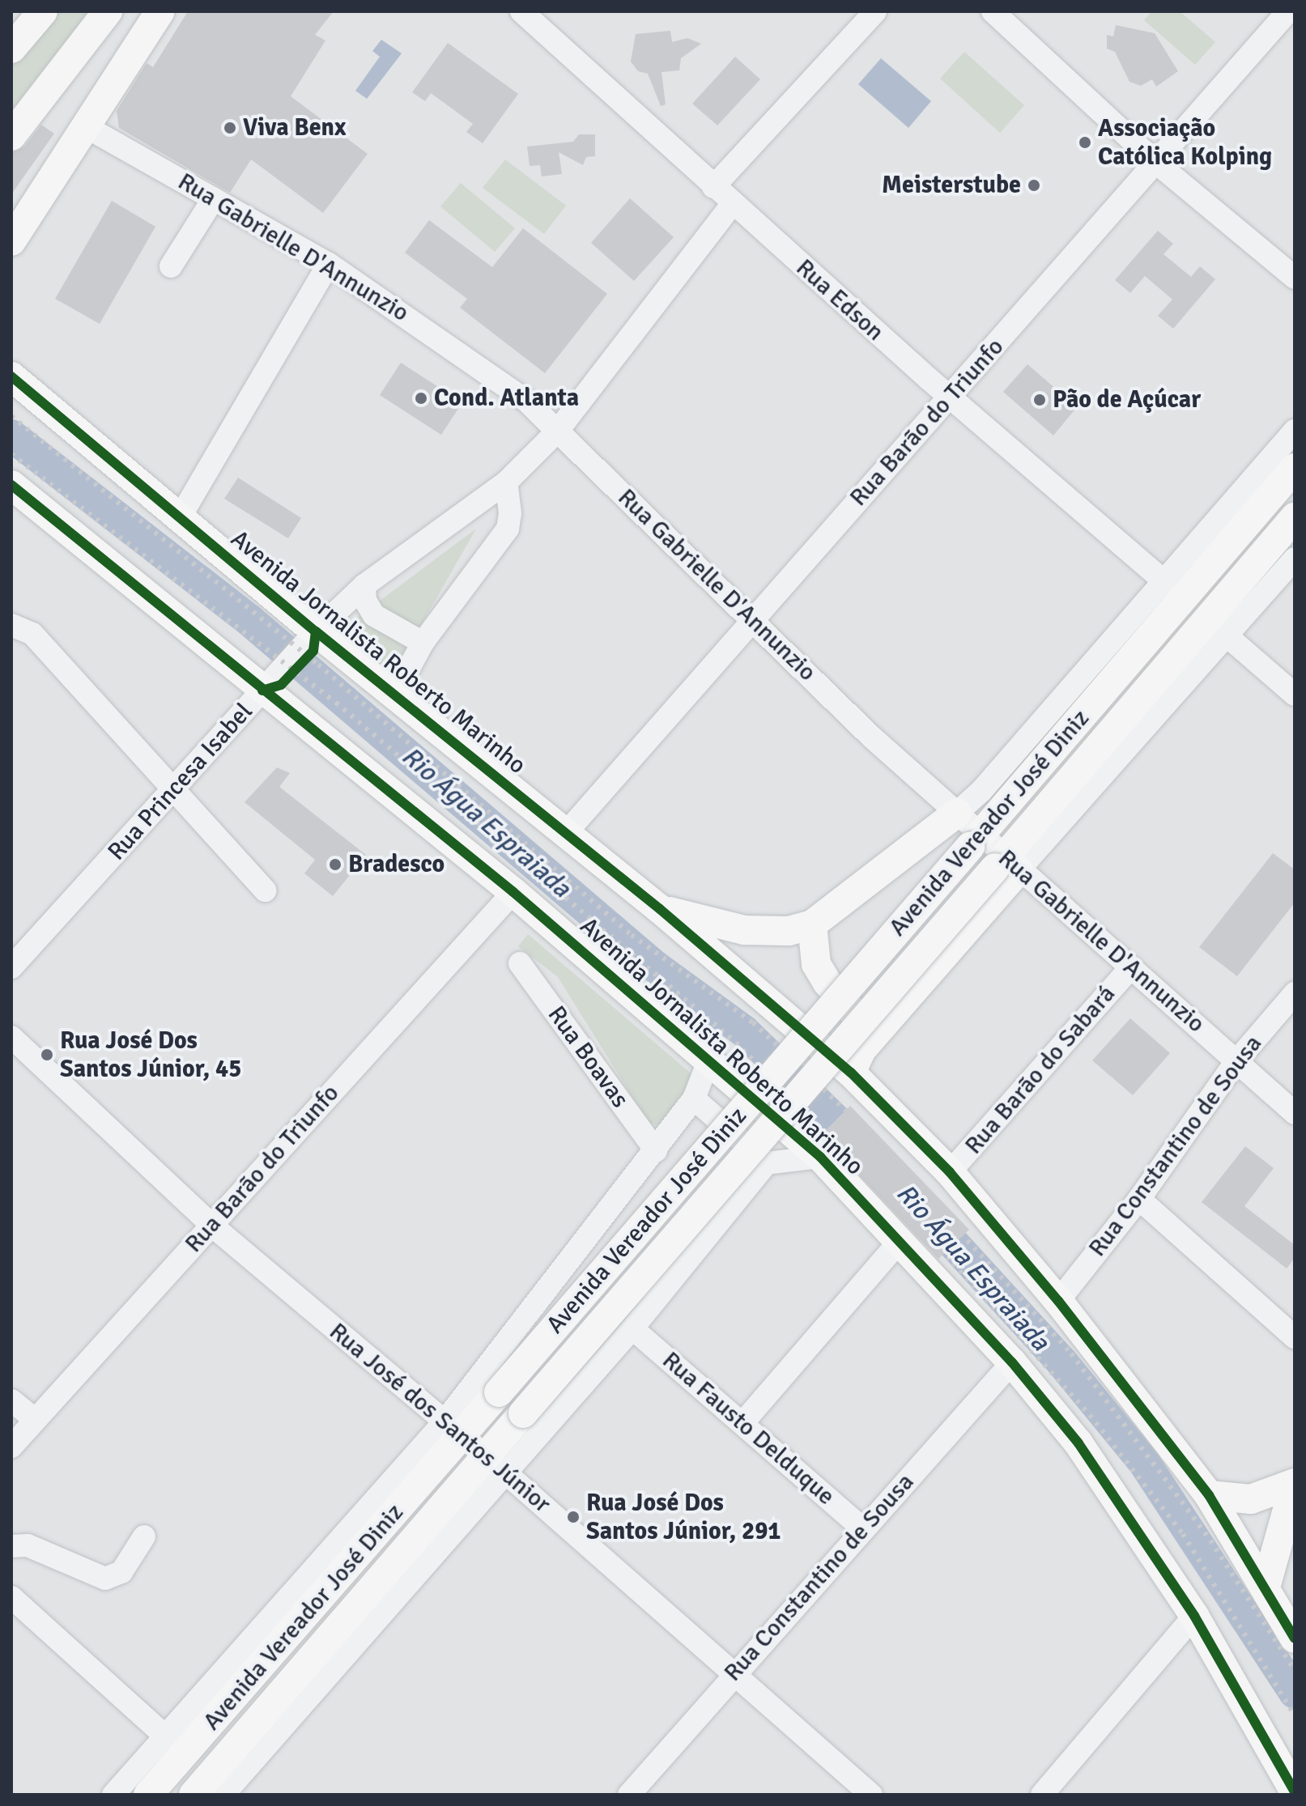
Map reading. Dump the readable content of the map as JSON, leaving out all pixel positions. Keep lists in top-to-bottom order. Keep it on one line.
{"streets":{"main road":["Avenida Jornalista Roberto Marinho","Avenida Vereador José Diniz"],"street":["Rua Gabrielle D'Annunzio","Rua Edson","Rua Barão do Triunfo","Rua Princesa Isabel","Rua Boavas","Rua Barão do Sabará","Rua Constantino de Sousa","Rua José dos Santos Júnior","Rua Fausto Delduque"]},"crossings":[["Rua Gabrielle D'Annunzio","Rua Barão do Triunfo"],["Rua Gabrielle D'Annunzio","Rua Princesa Isabel"],["Rua Gabrielle D'Annunzio","Avenida Vereador José Diniz"],["Rua Gabrielle D'Annunzio","Rua Barão do Sabará"],["Rua Gabrielle D'Annunzio","Rua Constantino de Sousa"],["Rua Edson","Rua Barão do Triunfo"],["Rua Edson","Rua Princesa Isabel"],["Rua Edson","Avenida Vereador José Diniz"],["Rua Barão do Triunfo","Avenida Jornalista Roberto Marinho"],["Rua Barão do Triunfo","Rua José dos Santos Júnior"],["Avenida Jornalista Roberto Marinho","Rua Princesa Isabel"],["Avenida Jornalista Roberto Marinho","Avenida Vereador José Diniz"],["Avenida Jornalista Roberto Marinho","Rua Barão do Sabará"],["Avenida Jornalista Roberto Marinho","Rua Constantino de Sousa"],["Avenida Vereador José Diniz","Rua Boavas"],["Avenida Vereador José Diniz","Rua José dos Santos Júnior"],["Avenida Vereador José Diniz","Rua Fausto Delduque"],["Rua Constantino de Sousa","Rua José dos Santos Júnior"],["Rua Constantino de Sousa","Rua Fausto Delduque"]],"water":["Rio Água Espraiada"],"places":["Viva Benx","Associação Católica Kolping","Meisterstube","Cond. Atlanta","Pão de Açúcar","Bradesco","Rua José Dos Santos Júnior, 45","Rua José Dos Santos Júnior, 291"]}
